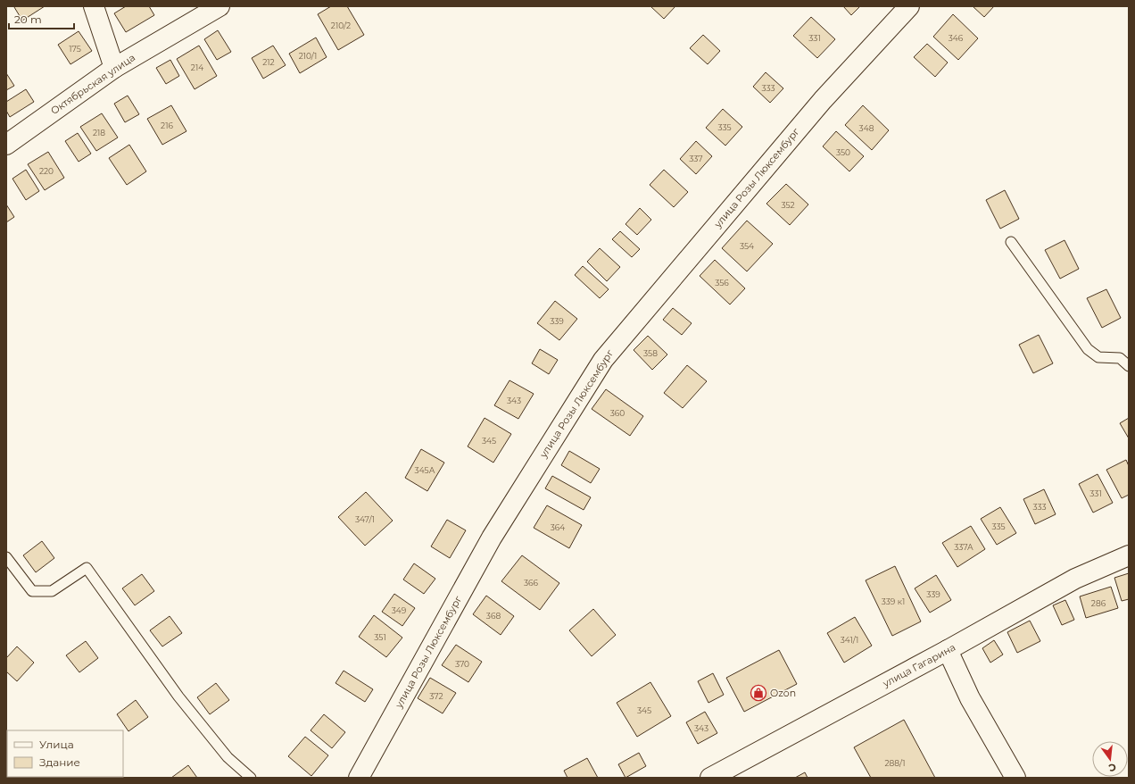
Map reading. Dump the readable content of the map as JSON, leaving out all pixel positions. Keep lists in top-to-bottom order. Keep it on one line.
{"streets":{"street":["Октябрьская улица","улица Розы Люксембург","улица Гагарина"]},"places":{"shop":["Ozon"]},"house_numbers":["210/2","331","346","175","210/1","212","214","333","216","335","348","218","350","337","220","352","354","356","339","358","343","360","345","345А","331","333","347/1","335","364","337А","366","339","339 к1","286","349","368","351","341/1","370","372","345","343","288/1"],"legend":["Улица","Здание"],"scale_bar":"20 m","north":"bottom"}
